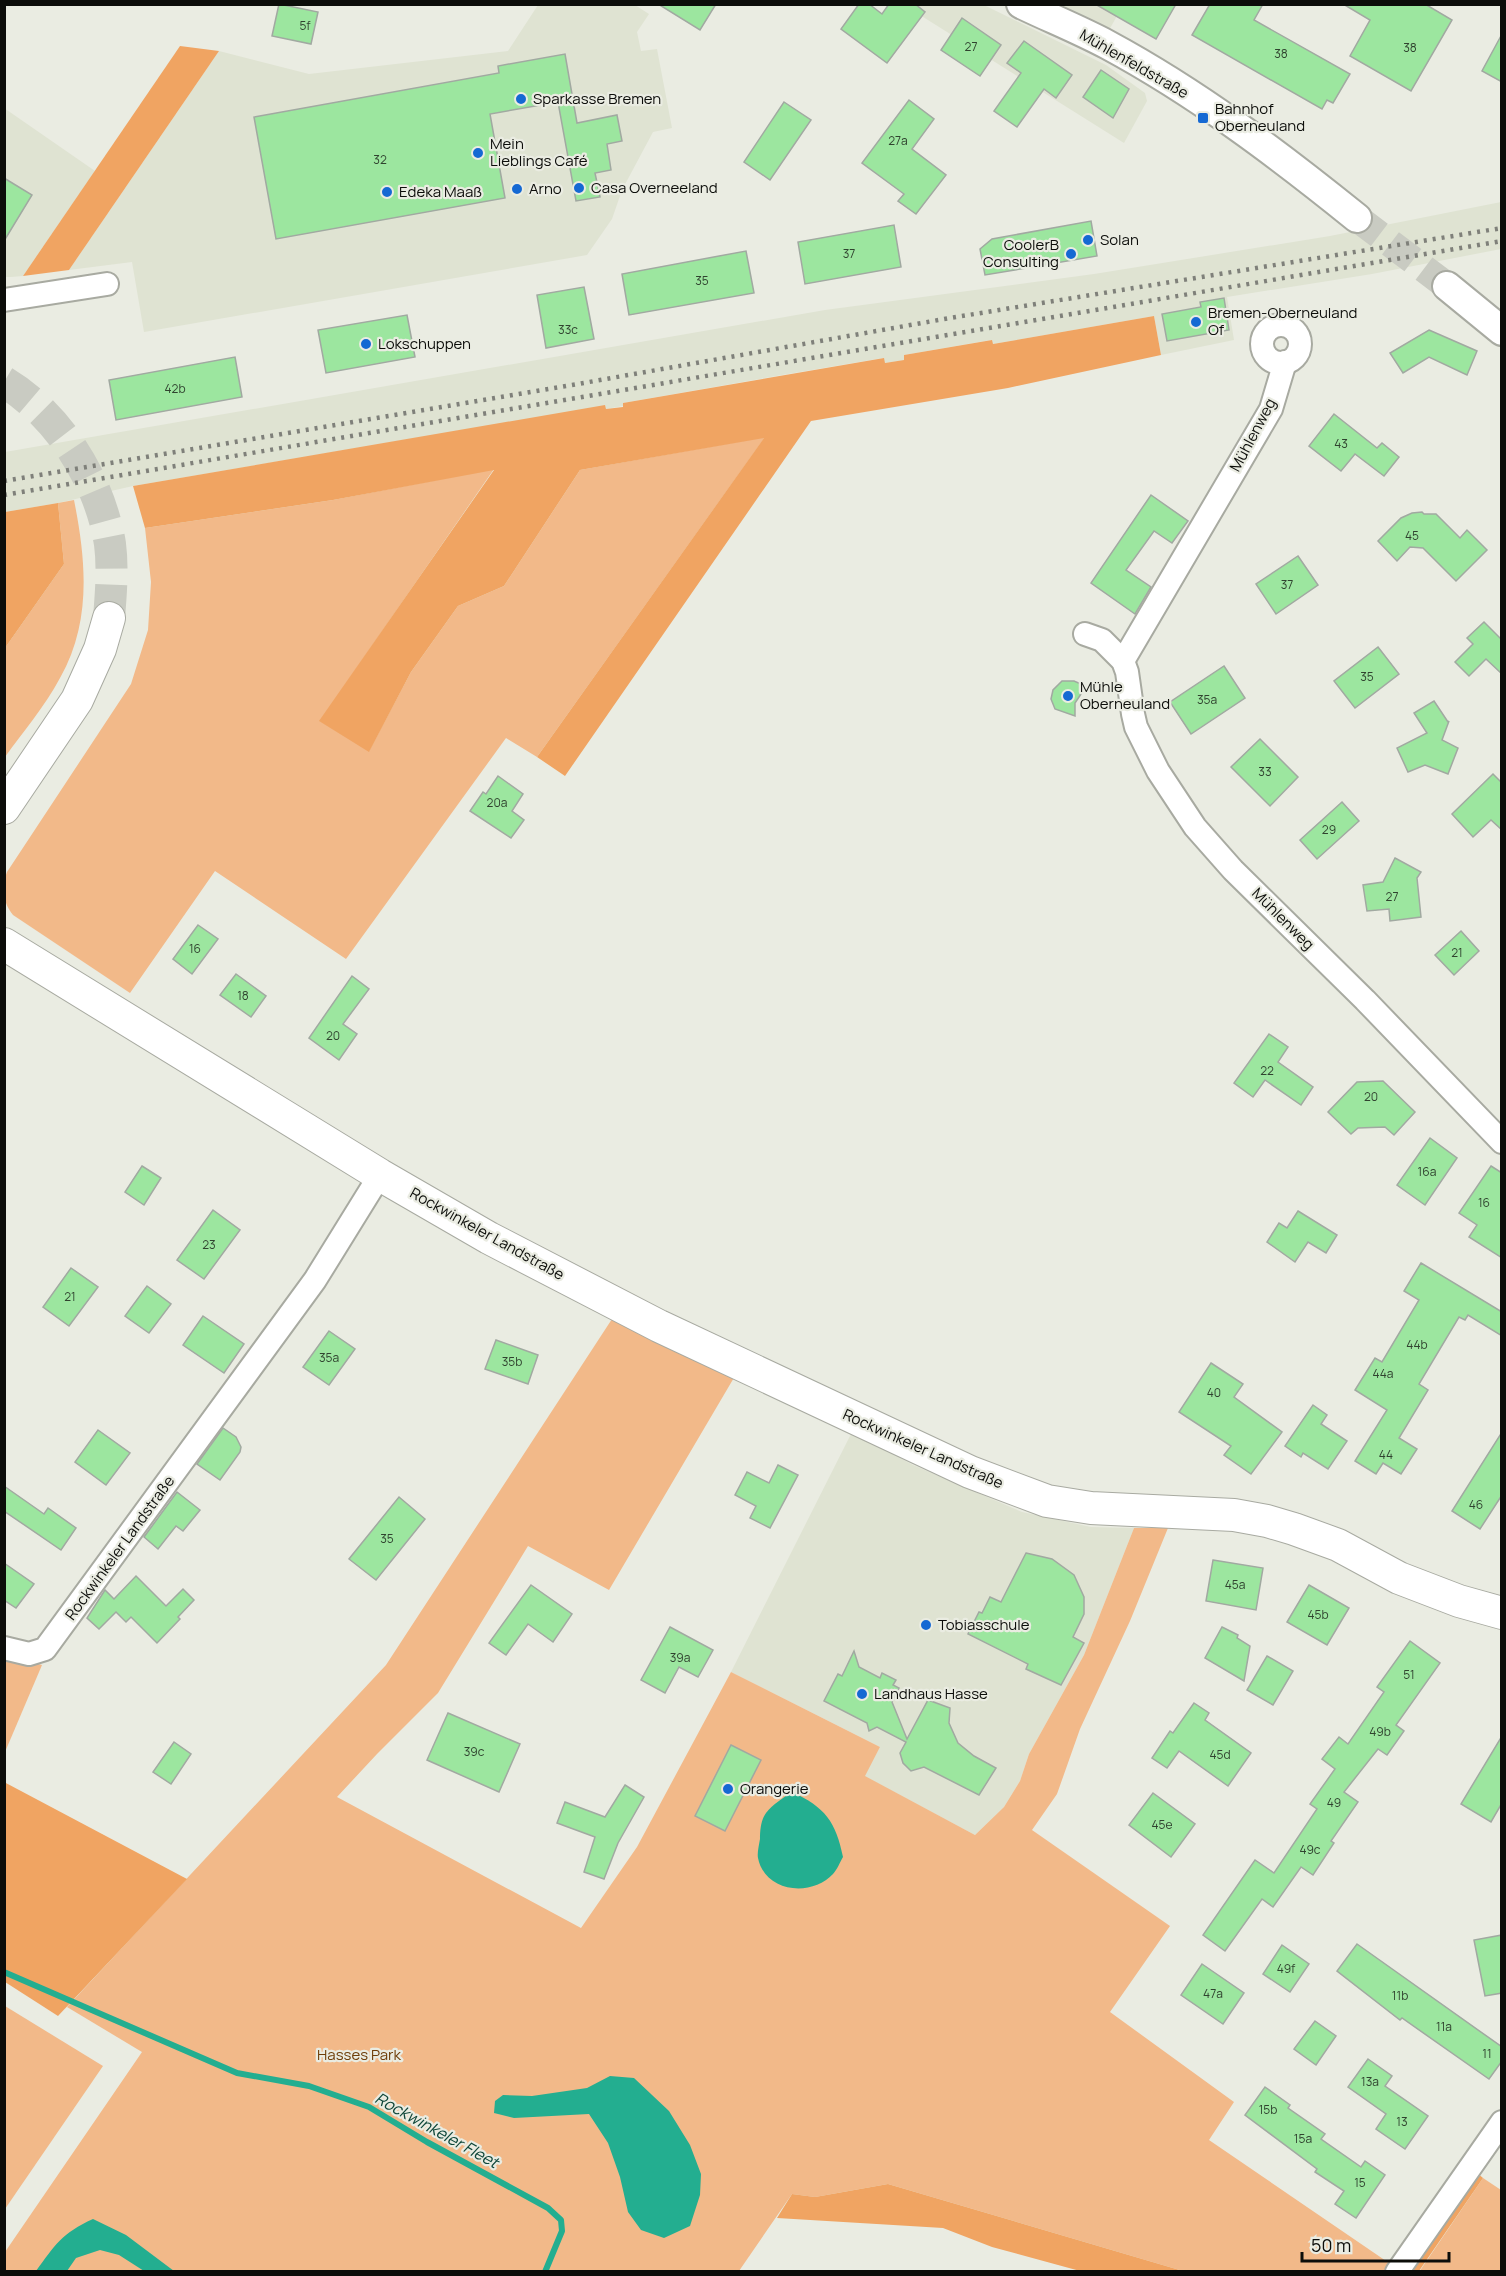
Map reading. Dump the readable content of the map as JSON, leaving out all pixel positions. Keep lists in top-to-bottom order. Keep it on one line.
{"streets":{"main road":["Rockwinkeler Landstraße"],"street":["Mühlenfeldstraße","Mühlenweg"]},"water":["Rockwinkeler Fleet"],"parks":["Hasses Park"],"places":{"other":["Sparkasse Bremen","Mein Lieblings Café","Casa Overneeland","Arno","Edeka Maaß","Solan","CoolerB Consulting","Bremen-Oberneuland Of","Lokschuppen","Mühle Oberneuland","Tobiasschule","Landhaus Hasse","Orangerie"],"transit":["Bahnhof Oberneuland"]},"house_numbers":["5f","27","38","38","27a","32","37","35","33c","42b","43","45","37","35","35a","33","20a","29","27","16","21","18","20","22","20","16a","16","23","21","44b","35a","35b","44a","40","44","46","35","45a","45b","39a","51","49b","39c","45d","49","45e","49c","49f","47a","11b","11a","11","13a","15b","13","15a","15"],"scale_bar":"50 m"}
